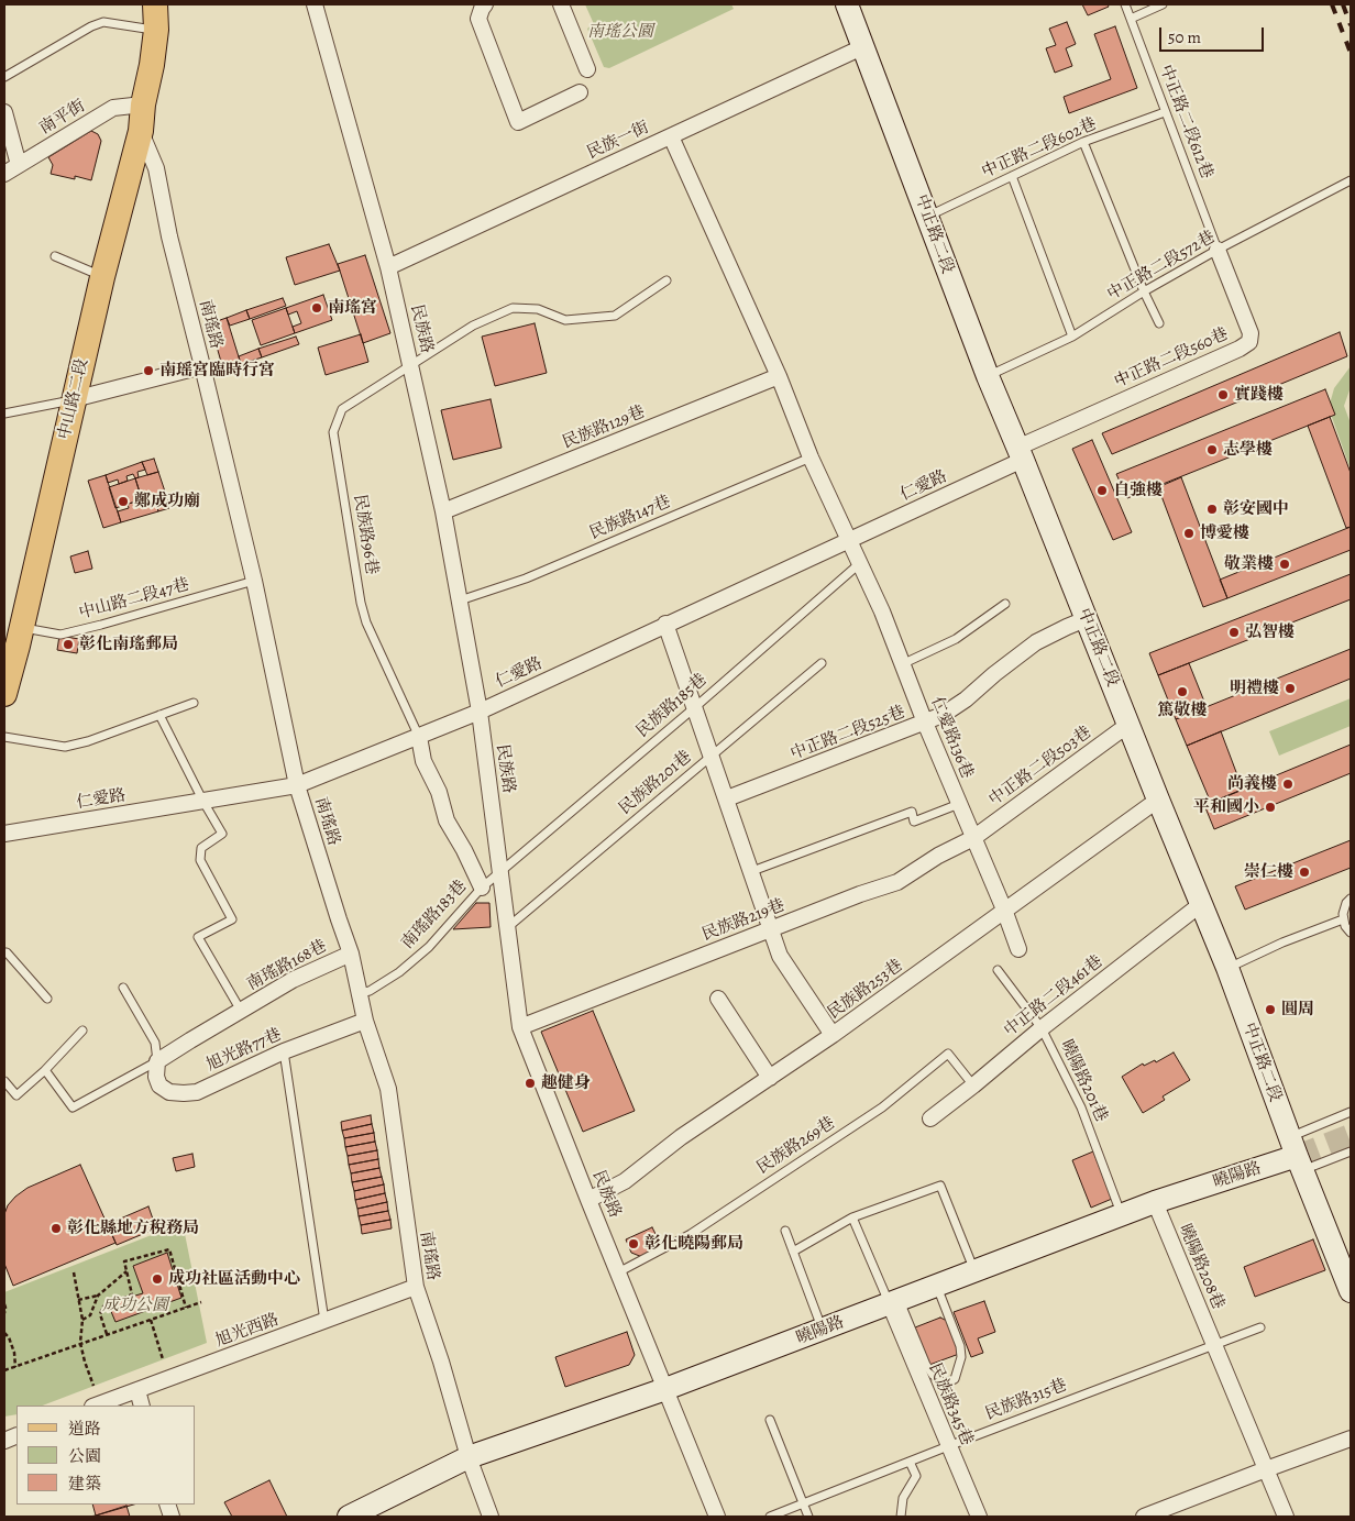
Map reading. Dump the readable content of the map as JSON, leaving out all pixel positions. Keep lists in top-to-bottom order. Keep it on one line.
{"streets":{"main road":["中山路二段"],"street":["南平街","民族一街","中正路二段","南瑤路","民族路","中正路二段560巷","民族路129巷","仁愛路","中正路二段525巷","仁愛路136巷","中正路二段503巷","民族路219巷","南瑤路168巷","民族路253巷","中正路二段461巷","旭光路77巷","曉陽路","曉陽路208巷","旭光西路","民族路345巷"],"lane":["中正路二段612巷","中正路二段602巷","中正路二段572巷","民族路147巷","民族路96巷","中山路二段47巷","民族路185巷","民族路201巷","南瑤路183巷","曉陽路201巷","民族路269巷","民族路315巷"]},"crossings":[["南平街","中山路二段"],["中正路二段612巷","中正路二段602巷"],["中正路二段612巷","中正路二段572巷"],["中正路二段612巷","中正路二段560巷"],["民族一街","中正路二段"],["民族一街","民族路"],["民族一街","仁愛路136巷"],["中正路二段602巷","中正路二段"],["中正路二段","中正路二段572巷"],["中正路二段","中正路二段560巷"],["中正路二段","仁愛路"],["中正路二段","中正路二段525巷"],["中正路二段","中正路二段503巷"],["中正路二段","民族路253巷"],["中正路二段","中正路二段461巷"],["中正路二段","曉陽路"],["中正路二段572巷","中正路二段560巷"],["南瑤路","中山路二段"],["南瑤路","仁愛路"],["南瑤路","中山路二段47巷"],["南瑤路","南瑤路183巷"],["南瑤路","南瑤路168巷"],["南瑤路","旭光路77巷"],["南瑤路","曉陽路"],["南瑤路","旭光西路"],["民族路","民族路129巷"],["民族路","仁愛路"],["民族路","民族路147巷"],["民族路","民族路96巷"],["民族路","民族路185巷"],["民族路","民族路201巷"],["民族路","南瑤路183巷"],["民族路","民族路219巷"],["民族路","民族路253巷"],["民族路","民族路269巷"],["民族路","曉陽路"],["中正路二段560巷","仁愛路"],["中山路二段","中山路二段47巷"],["民族路129巷","仁愛路136巷"],["仁愛路","民族路96巷"],["仁愛路","仁愛路136巷"],["仁愛路","南瑤路168巷"],["民族路147巷","仁愛路136巷"],["民族路185巷","仁愛路136巷"],["民族路185巷","南瑤路183巷"],["中正路二段525巷","仁愛路136巷"],["仁愛路136巷","中正路二段503巷"],["仁愛路136巷","民族路219巷"],["仁愛路136巷","民族路253巷"],["中正路二段503巷","民族路219巷"],["南瑤路168巷","旭光路77巷"],["中正路二段461巷","曉陽路201巷"],["中正路二段461巷","民族路269巷"],["曉陽路201巷","曉陽路"],["曉陽路","曉陽路208巷"],["曉陽路","民族路345巷"],["曉陽路208巷","民族路315巷"],["民族路315巷","民族路345巷"]],"parks":["南瑤公園","成功公園"],"places":["南瑤宮","南瑶宮臨時行宮","實踐樓","志學樓","自強樓","鄭成功廟","彰安國中","博愛樓","敬業樓","弘智樓","彰化南瑤郵局","明禮樓","篤敬樓","尚義樓","平和國小","崇仁樓","圓周","趣健身","彰化縣地方稅務局","彰化曉陽郵局","成功社區活動中心"],"legend":["道路","公園","建築"],"scale_bar":"50 m"}
